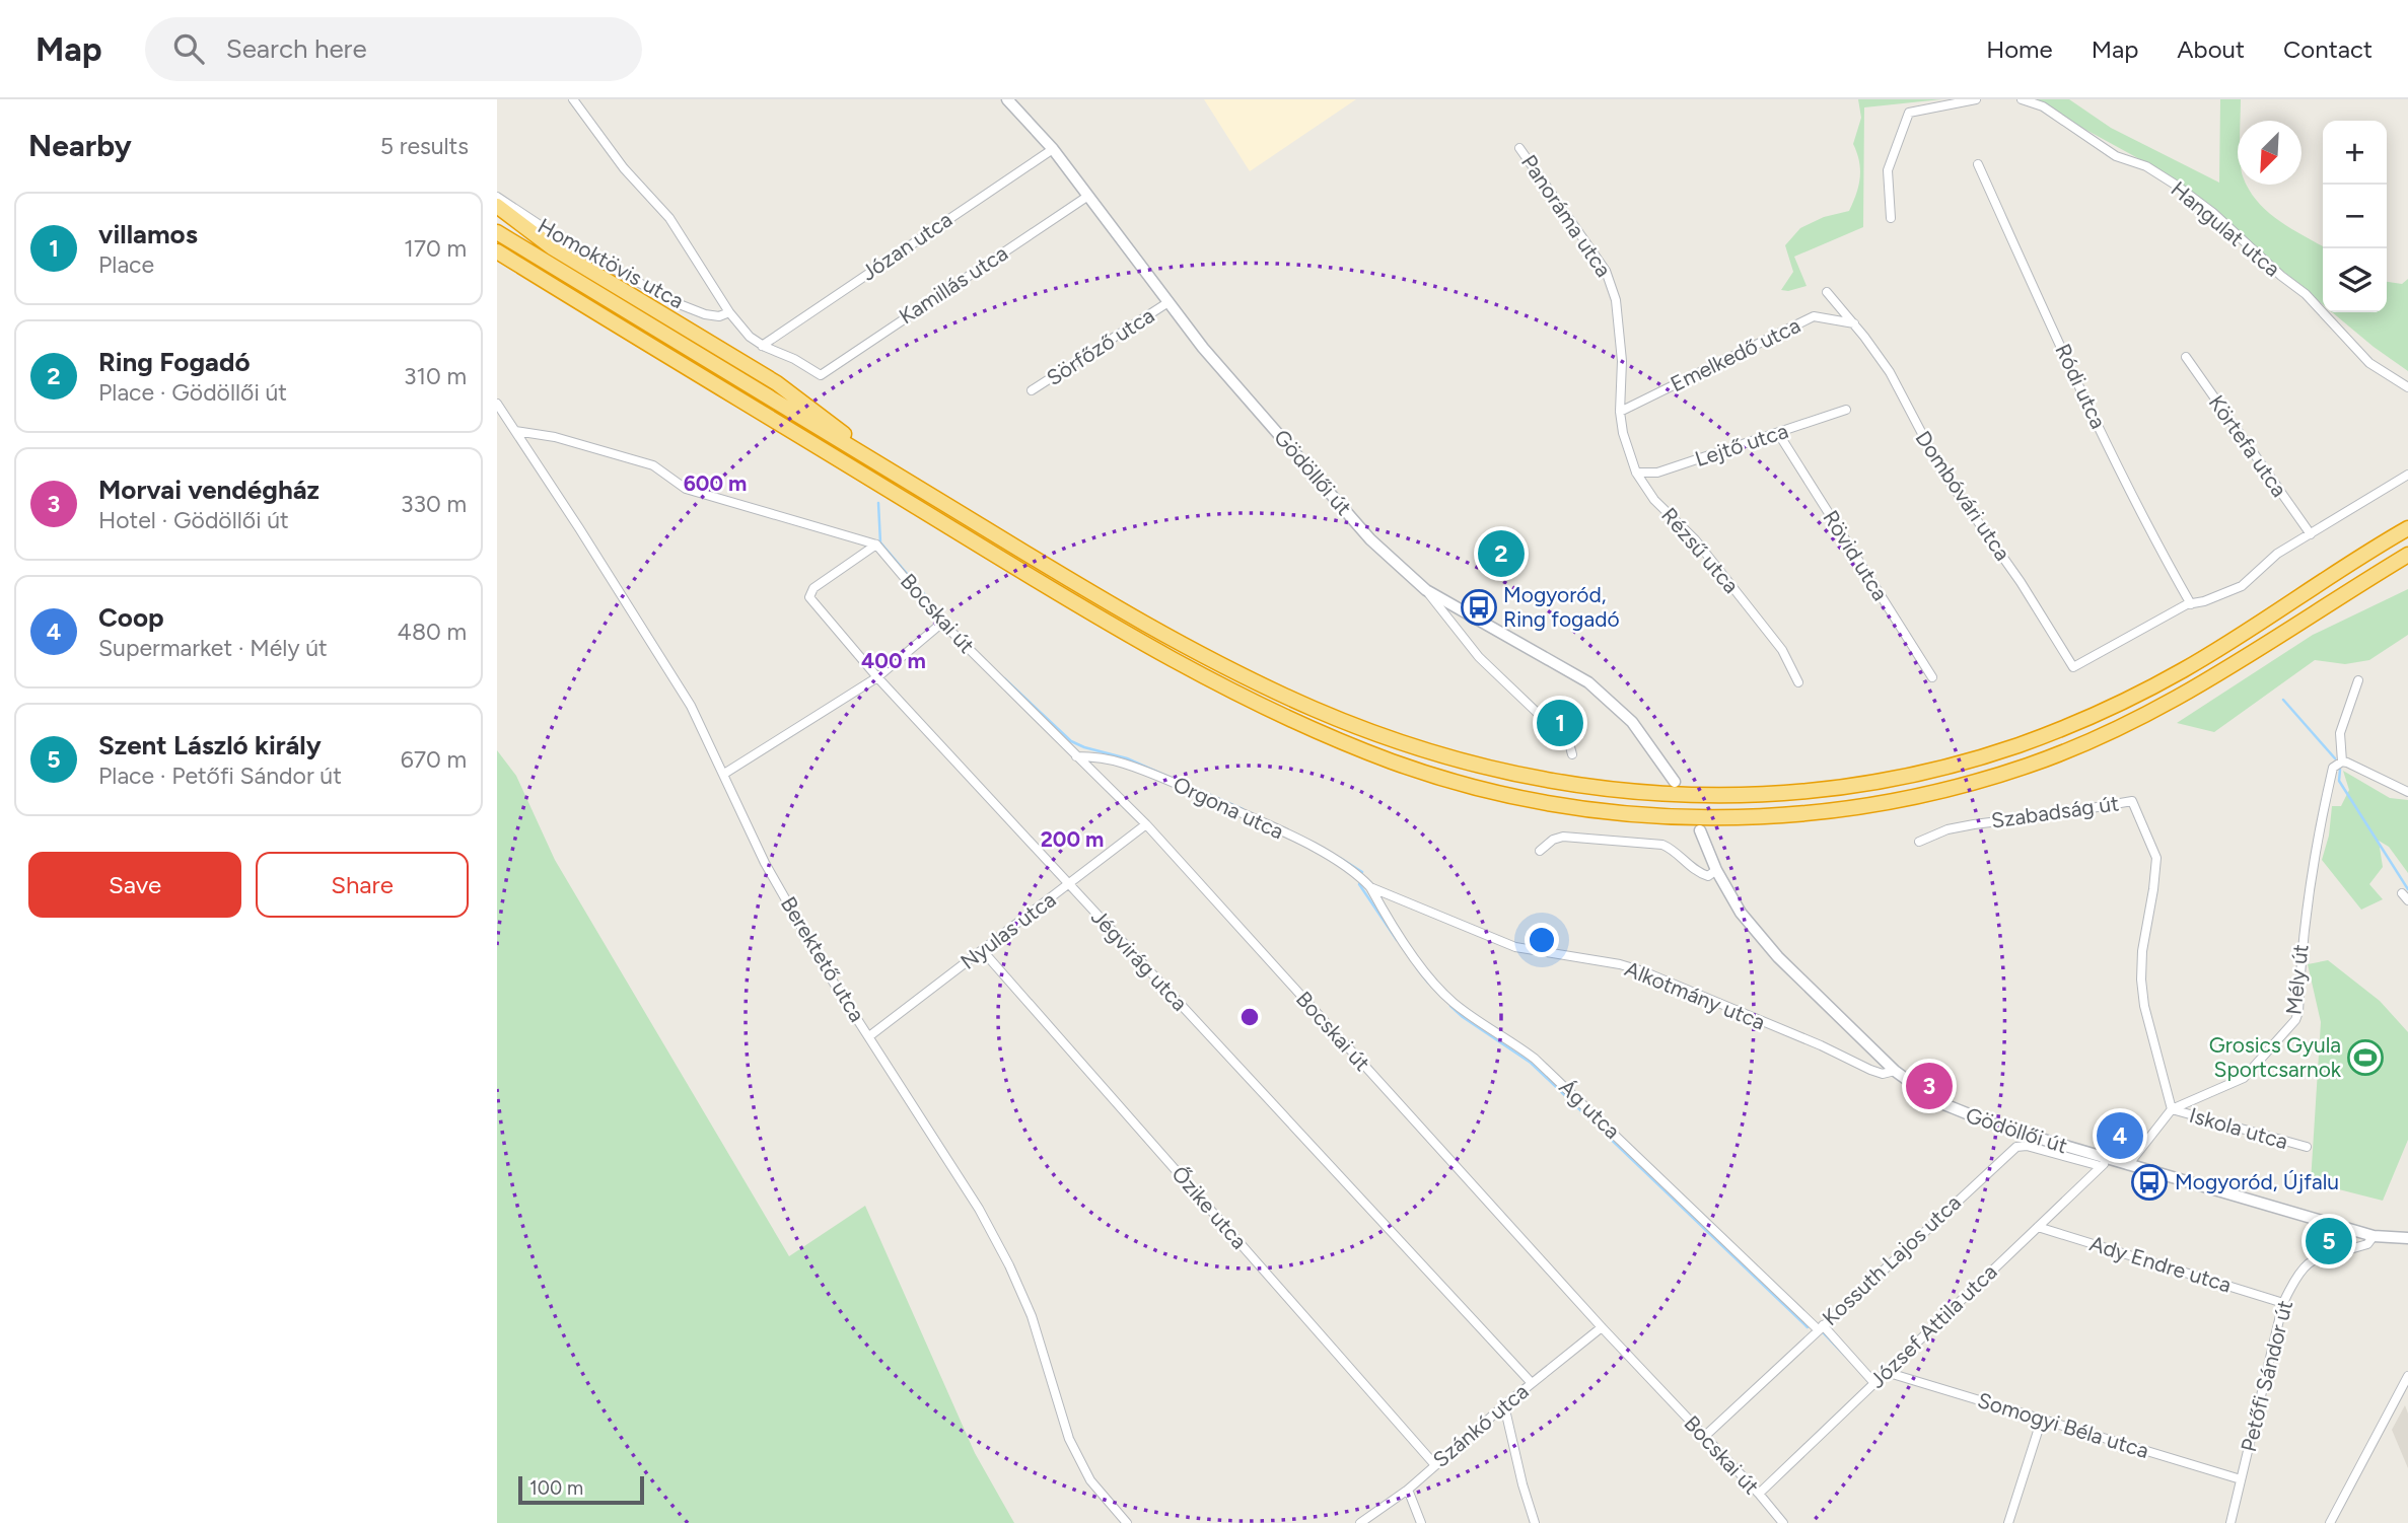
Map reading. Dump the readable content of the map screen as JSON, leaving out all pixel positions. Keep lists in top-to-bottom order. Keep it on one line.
{"streets":{"main road":["Gödöllői út"],"street":["Panoráma utca","Hangulat utca","Józan utca","Homoktövis utca","Kamillás utca","Sörfőző utca","Emelkedő utca","Ródi utca","Lejtő utca","Körtefa utca","Dombóvári utca","Rézsű utca","Rövid utca","Bocskai út","Orgona utca","Szabadság út","Nyulas utca","Berektető utca","Jégvirág utca","Mély út","Alkotmány utca","Ág utca","Iskola utca","Őzike utca","Kossuth Lajos utca","Ady Endre utca","József Attila utca","Petőfi Sándor út","Szánkó utca","Somogyi Béla utca"]},"crossings":[["Panoráma utca","Emelkedő utca"],["Panoráma utca","Rézsű utca"],["Józan utca","Kamillás utca"],["Józan utca","Gödöllői út"],["Kamillás utca","Gödöllői út"],["Sörfőző utca","Gödöllői út"],["Emelkedő utca","Dombóvári utca"],["Emelkedő utca","Rézsű utca"],["Ródi utca","Dombóvári utca"],["Lejtő utca","Rézsű utca"],["Lejtő utca","Rövid utca"],["Gödöllői út","Mély út"],["Gödöllői út","Alkotmány utca"],["Gödöllői út","Kossuth Lajos utca"],["Gödöllői út","József Attila utca"],["Gödöllői út","Petőfi Sándor út"],["Bocskai út","Orgona utca"],["Bocskai út","Nyulas utca"],["Bocskai út","Jégvirág utca"],["Bocskai út","Kossuth Lajos utca"],["Bocskai út","József Attila utca"],["Bocskai út","Szánkó utca"],["Orgona utca","Alkotmány utca"],["Orgona utca","Ág utca"],["Szabadság út","Mély út"],["Szabadság út","Iskola utca"],["Nyulas utca","Berektető utca"],["Nyulas utca","Jégvirág utca"],["Nyulas utca","Őzike utca"],["Jégvirág utca","Szánkó utca"],["Mély út","Iskola utca"],["Alkotmány utca","Ág utca"],["Ág utca","Kossuth Lajos utca"],["Ág utca","József Attila utca"],["Őzike utca","Szánkó utca"],["Kossuth Lajos utca","József Attila utca"],["Ady Endre utca","József Attila utca"],["Ady Endre utca","Petőfi Sándor út"],["József Attila utca","Somogyi Béla utca"],["Petőfi Sándor út","Somogyi Béla utca"]],"places":{"bus stop":["Mogyoród, Ring fogadó","Mogyoród, Újfalu"],"sports":["Grosics Gyula Sportcsarnok"]},"scale_bar":"100 m","north":"bottom left","page":{"header":"Map","search":"Search here","nav":["Home","Map","About","Contact"],"heading":["Nearby","5 results"],"map_buttons":["+","−"],"list":[{"mark":"1","name":"villamos","note":"Place","value":"170 m"},{"mark":"2","name":"Ring Fogadó","note":"Place · Gödöllői út","value":"310 m"},{"mark":"3","name":"Morvai vendégház","note":"Hotel · Gödöllői út","value":"330 m"},{"mark":"4","name":"Coop","note":"Supermarket · Mély út","value":"480 m"},{"mark":"5","name":"Szent László király","note":"Place · Petőfi Sándor út","value":"670 m"}],"pins":["2","1","3","4","5"],"buttons":["Save","Share"],"scale":"100 m"},"rings":["600 m","400 m","200 m"]}
